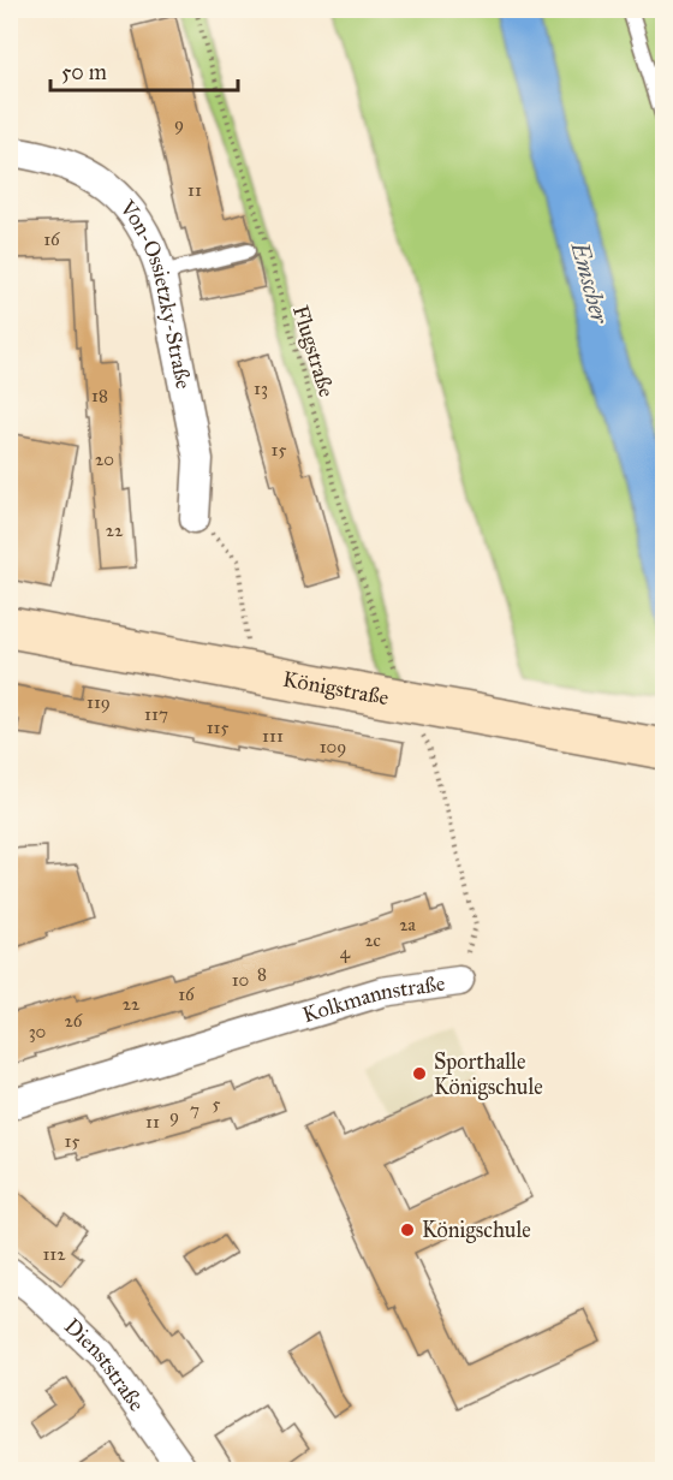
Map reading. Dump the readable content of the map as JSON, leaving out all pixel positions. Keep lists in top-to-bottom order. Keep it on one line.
{"streets":{"main road":["Königstraße"],"street":["Von-Ossietzky-Straße","Kolkmannstraße","Dienststraße"],"path":["Flugstraße"]},"crossings":[["Flugstraße","Königstraße"],["Flugstraße","Kolkmannstraße"],["Königstraße","Kolkmannstraße"]],"water":["Emscher"],"places":["Sporthalle Königschule","Königschule"],"house_numbers":["9","11","16","13","18","15","20","22","119","117","115","111","109","2a","2c","4","8","10","16","22","26","30","5","7","9","11","15","112"],"scale_bar":"50 m"}
